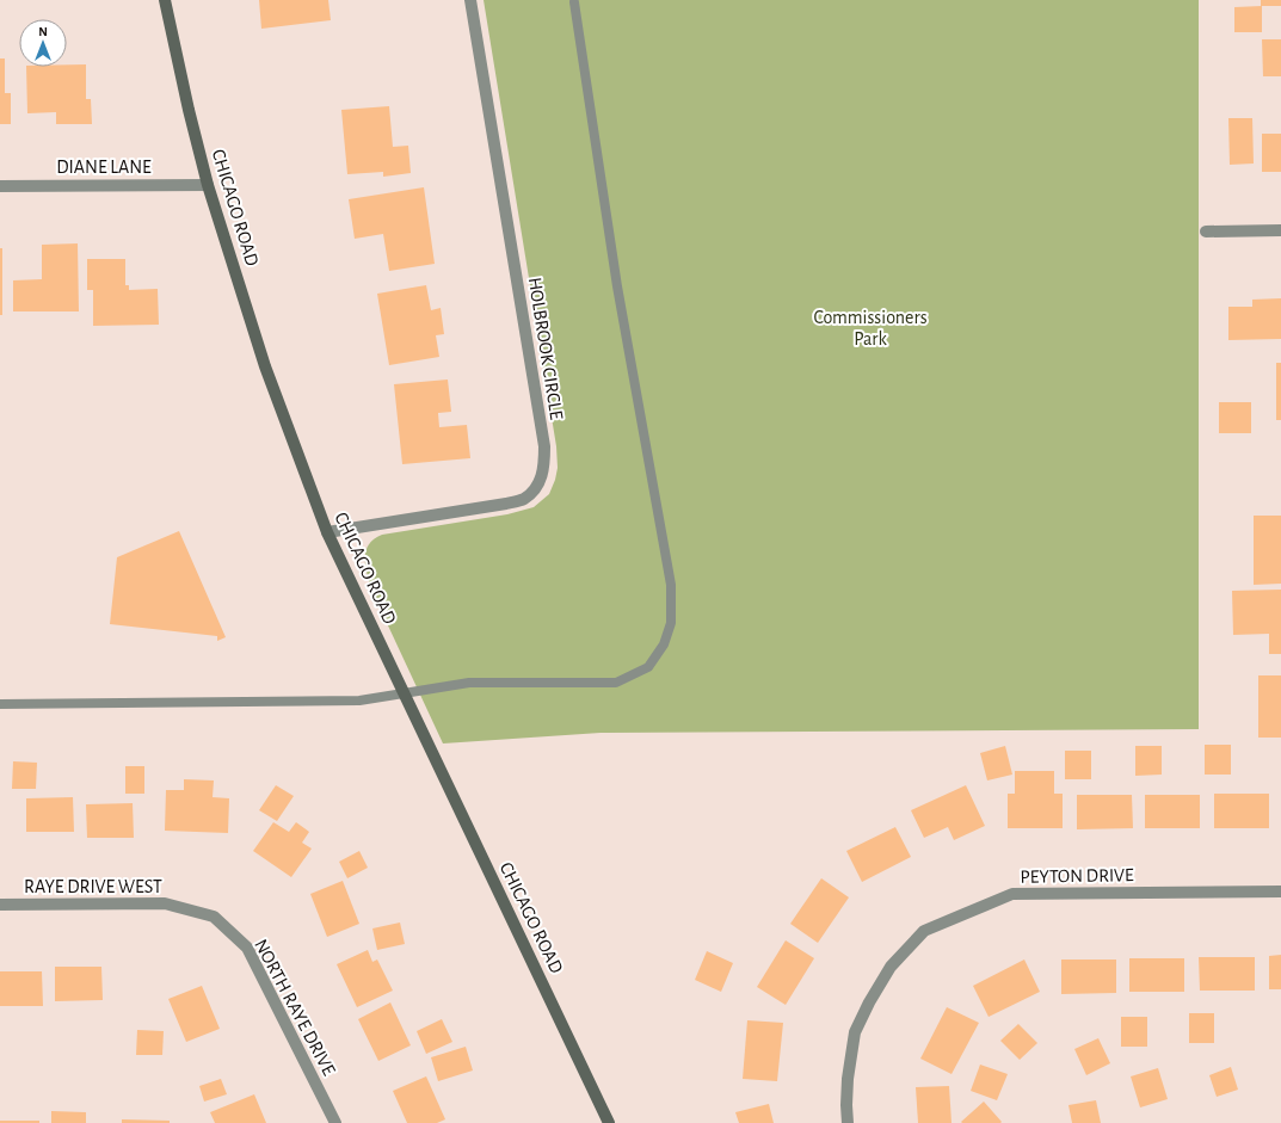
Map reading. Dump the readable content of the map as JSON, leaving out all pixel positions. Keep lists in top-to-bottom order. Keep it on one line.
{"streets":{"street":["DIANE LANE","CHICAGO ROAD","HOLBROOK CIRCLE","PEYTON DRIVE","RAYE DRIVE WEST","NORTH RAYE DRIVE"]},"crossings":[["DIANE LANE","CHICAGO ROAD"],["CHICAGO ROAD","HOLBROOK CIRCLE"],["RAYE DRIVE WEST","NORTH RAYE DRIVE"]],"parks":["Commissioners Park"],"north":"top"}
